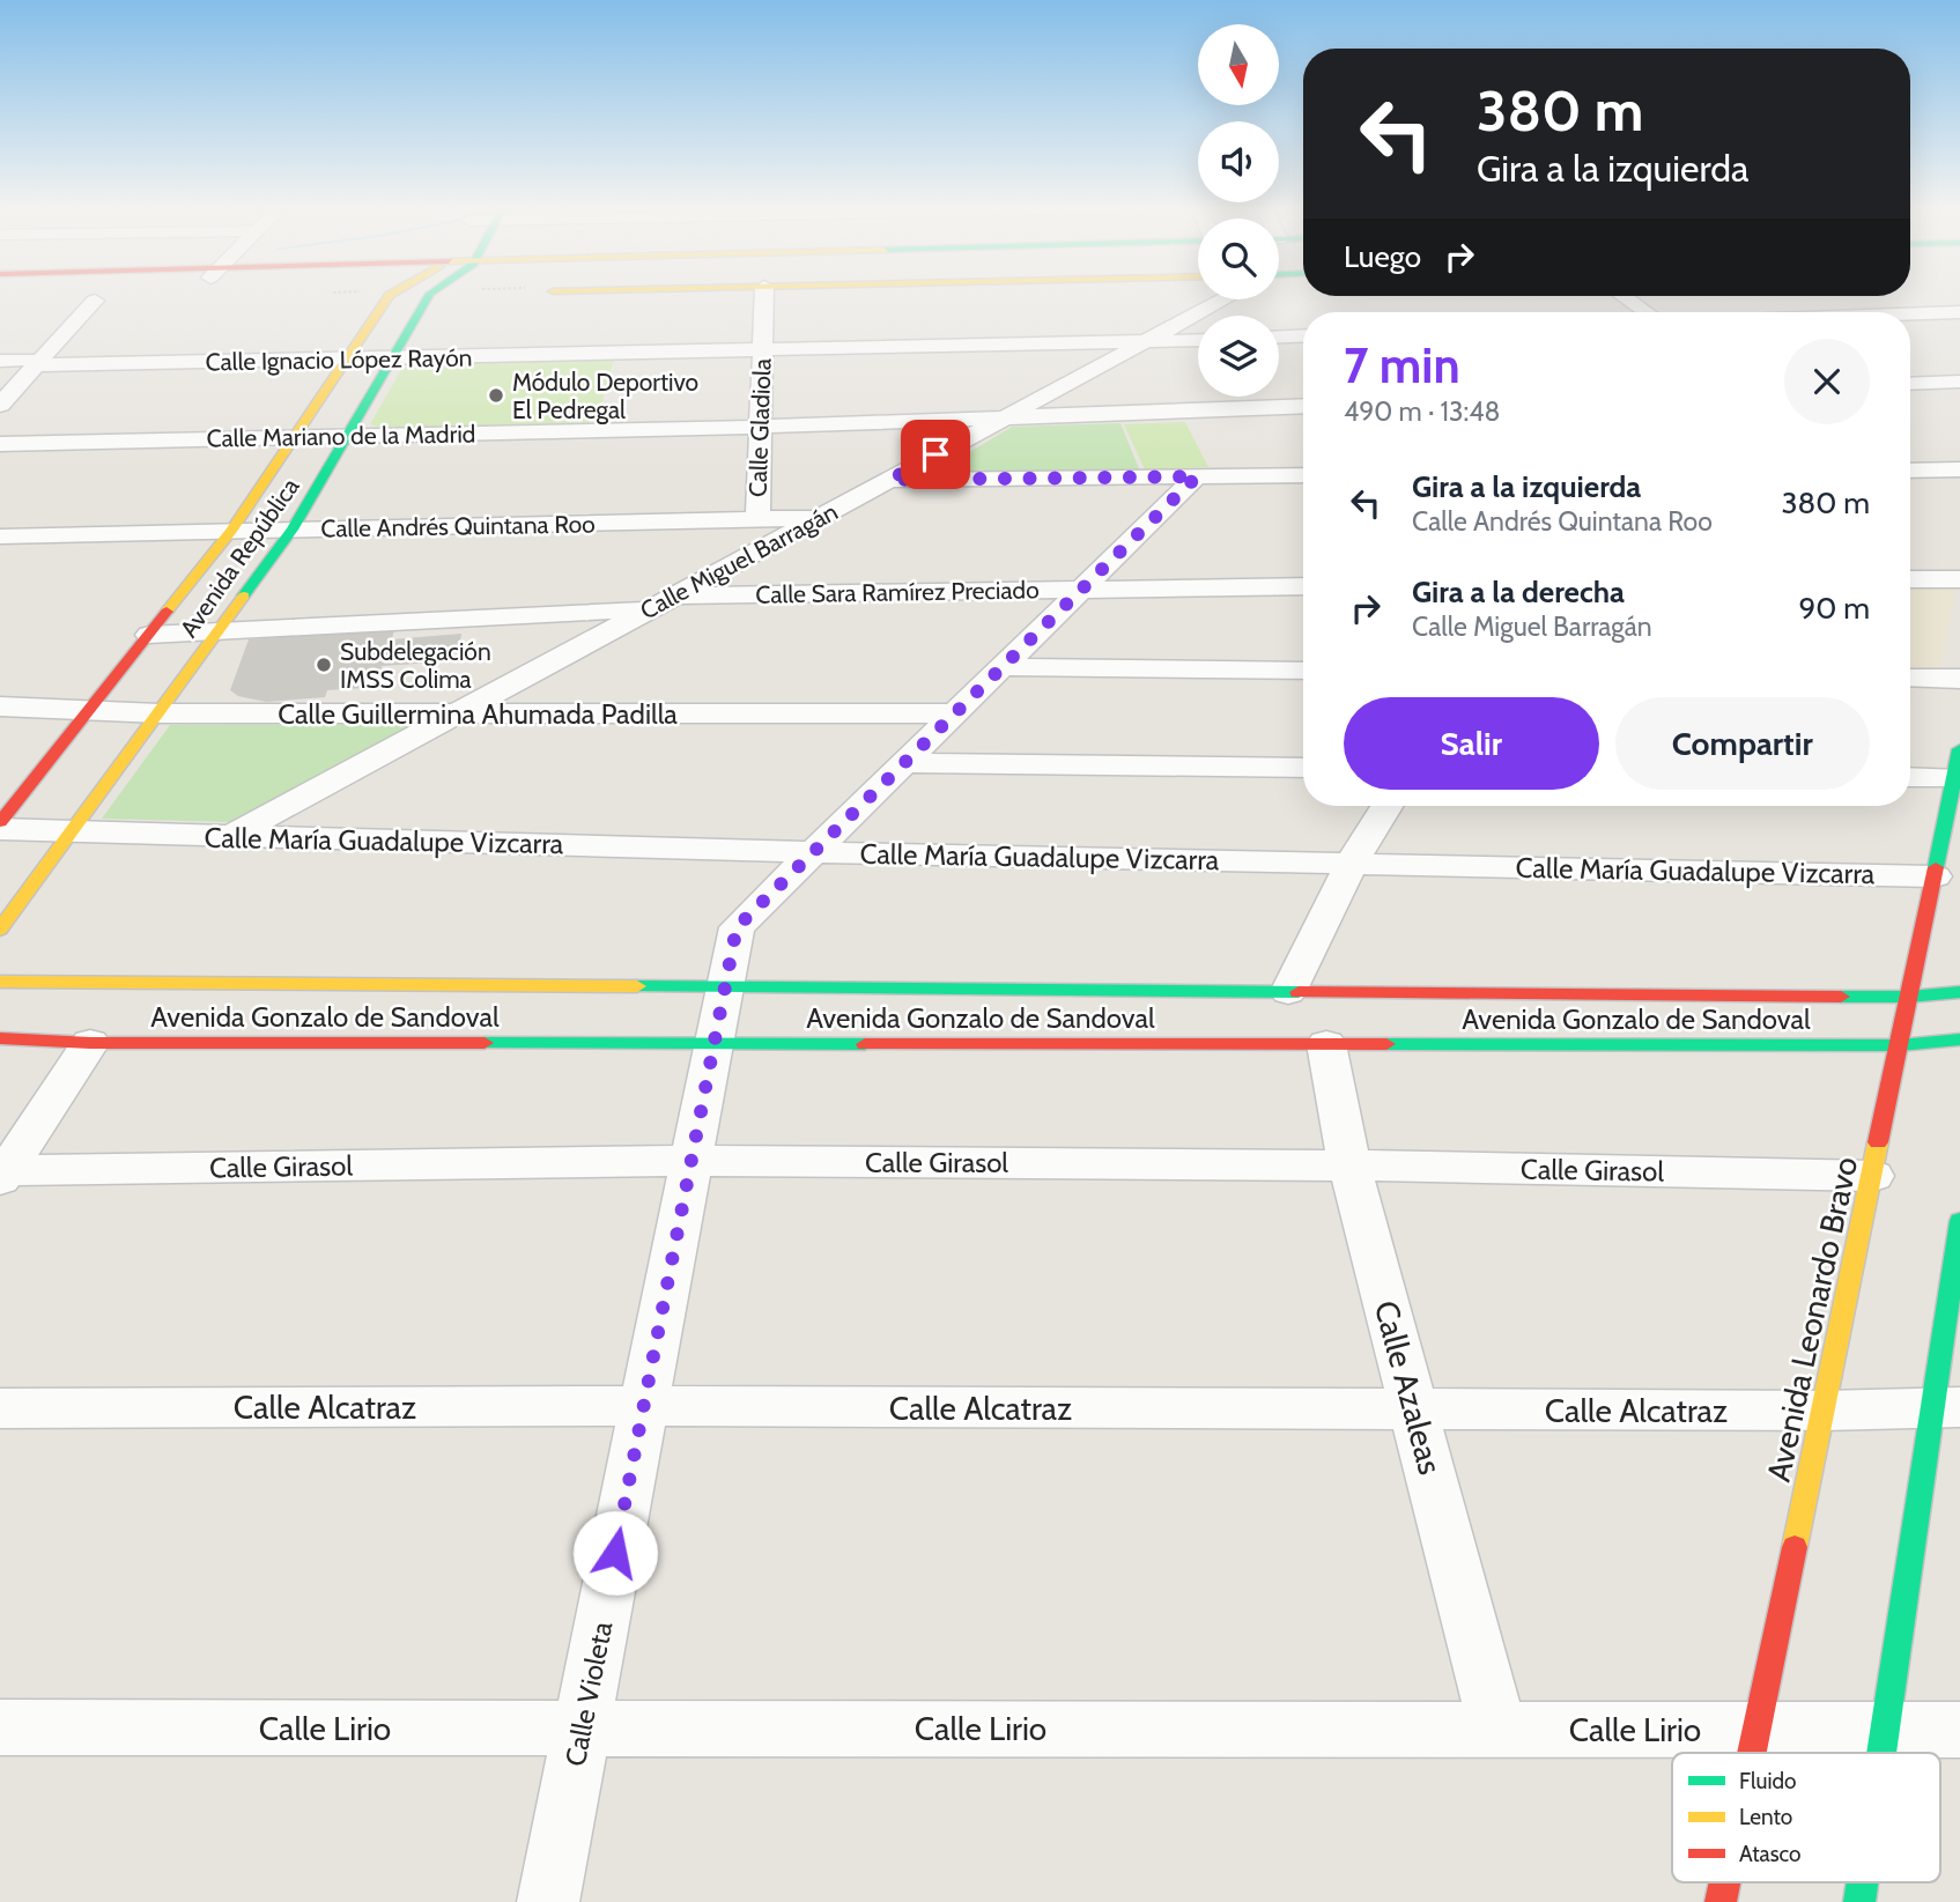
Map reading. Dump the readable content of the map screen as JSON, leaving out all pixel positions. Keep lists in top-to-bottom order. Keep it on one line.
{"streets":{"street":["Calle Ignacio López Rayón","Calle Gladiola","Calle Mariano de la Madrid","Calle Andrés Quintana Roo","Avenida República","Calle Miguel Barragán","Calle Sara Ramírez Preciado","Calle Guillermina Ahumada Padilla","Calle María Guadalupe Vizcarra","Avenida Gonzalo de Sandoval","Calle Girasol","Avenida Leonardo Bravo","Calle Azaleas","Calle Alcatraz","Calle Violeta","Calle Lirio"]},"crossings":[["Calle Ignacio López Rayón","Calle Gladiola"],["Calle Ignacio López Rayón","Avenida República"],["Calle Ignacio López Rayón","Calle Miguel Barragán"],["Calle Gladiola","Calle Mariano de la Madrid"],["Calle Gladiola","Calle Andrés Quintana Roo"],["Calle Mariano de la Madrid","Avenida República"],["Calle Mariano de la Madrid","Calle Miguel Barragán"],["Calle Andrés Quintana Roo","Avenida República"],["Calle Andrés Quintana Roo","Calle Miguel Barragán"],["Avenida República","Calle Guillermina Ahumada Padilla"],["Avenida República","Calle María Guadalupe Vizcarra"],["Calle Miguel Barragán","Calle Sara Ramírez Preciado"],["Calle Miguel Barragán","Calle Guillermina Ahumada Padilla"],["Calle Miguel Barragán","Calle María Guadalupe Vizcarra"],["Calle Sara Ramírez Preciado","Calle Violeta"],["Calle Guillermina Ahumada Padilla","Calle Violeta"],["Calle María Guadalupe Vizcarra","Avenida Leonardo Bravo"],["Calle María Guadalupe Vizcarra","Calle Violeta"],["Avenida Gonzalo de Sandoval","Avenida Leonardo Bravo"],["Avenida Gonzalo de Sandoval","Calle Azaleas"],["Avenida Gonzalo de Sandoval","Calle Violeta"],["Calle Girasol","Avenida Leonardo Bravo"],["Calle Girasol","Calle Azaleas"],["Calle Girasol","Calle Violeta"],["Avenida Leonardo Bravo","Calle Alcatraz"],["Avenida Leonardo Bravo","Calle Lirio"],["Calle Azaleas","Calle Alcatraz"],["Calle Azaleas","Calle Lirio"],["Calle Alcatraz","Calle Violeta"],["Calle Violeta","Calle Lirio"]],"places":["Módulo Deportivo El Pedregal","Subdelegación IMSS Colima"],"legend":["Fluido","Lento","Atasco"],"north":"bottom","page":{"turn":["380 m","Gira a la izquierda"],"then":"Luego","heading":["7 min","490 m · 13:48"],"list":[{"name":"Gira a la izquierda","note":"Calle Andrés Quintana Roo","value":"380 m"},{"name":"Gira a la derecha","note":"Calle Miguel Barragán","value":"90 m"}],"buttons":["Salir","Compartir"]}}
